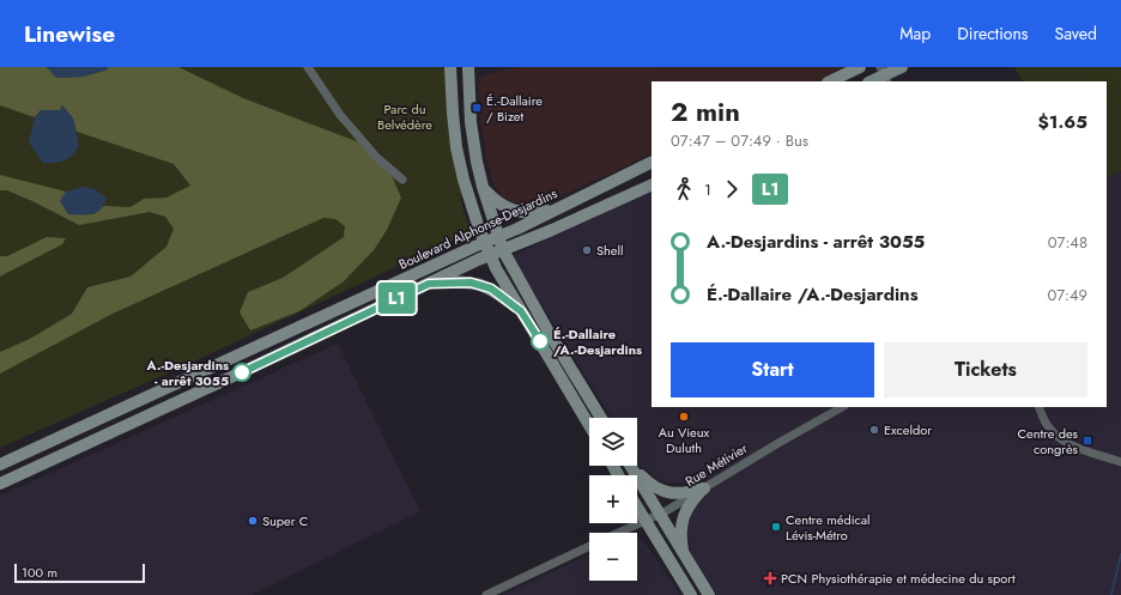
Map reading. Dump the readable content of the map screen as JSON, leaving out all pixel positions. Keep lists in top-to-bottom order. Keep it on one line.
{"streets":{"main road":["Boulevard Alphonse-Desjardins"],"street":["Rue Métivier"]},"parks":["Parc du Belvédère"],"places":{"transit":["É.-Dallaire / Bizet","Centre des congrès"],"other":["Shell","É.-Dallaire /A.-Desjardins","A.-Desjardins - arrêt 3055","Au Vieux Duluth","Exceldor","Super C","Centre médical Lévis-Métro"],"health":["PCN Physiothérapie et médecine du sport"]},"lines":["bus line L1"],"scale_bar":"100 m","page":{"header":"Linewise","nav":["Map","Directions","Saved"],"on_map":"L1","heading":["2 min","07:47 – 07:49 · Bus","$1.65"],"legs":["1","L1"],"list":[{"name":"A.-Desjardins - arrêt 3055","value":"07:48"},{"name":"É.-Dallaire /A.-Desjardins","value":"07:49"}],"buttons":["Start","Tickets"],"map_buttons":["+","−"],"scale":"100 m"}}
